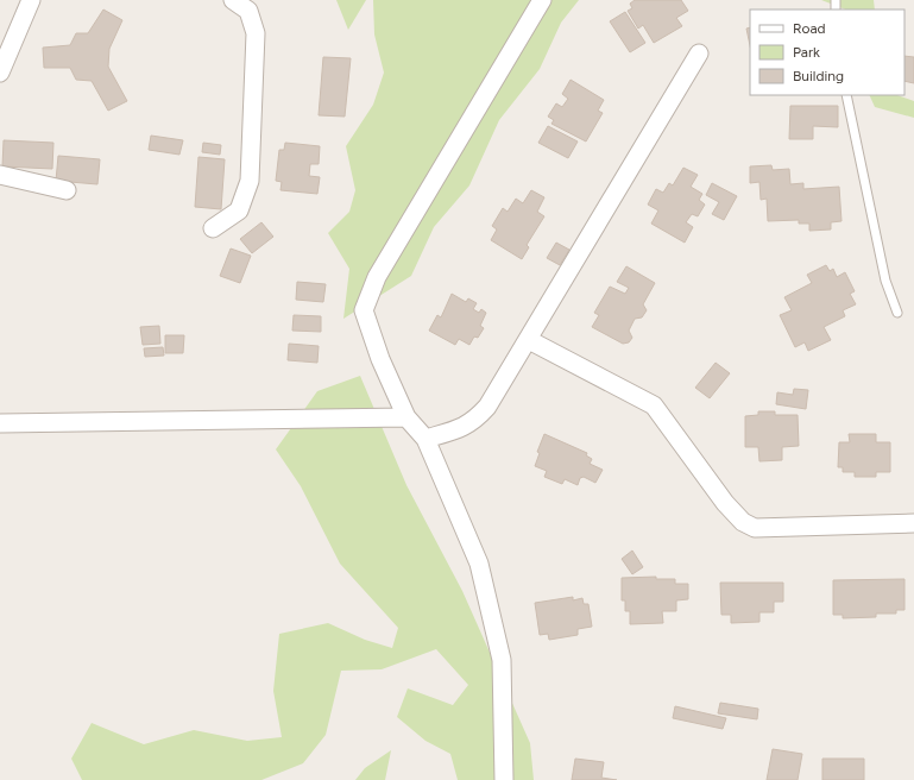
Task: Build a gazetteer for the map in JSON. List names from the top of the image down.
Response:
{
  "legend": ["Road", "Park", "Building"]
}
